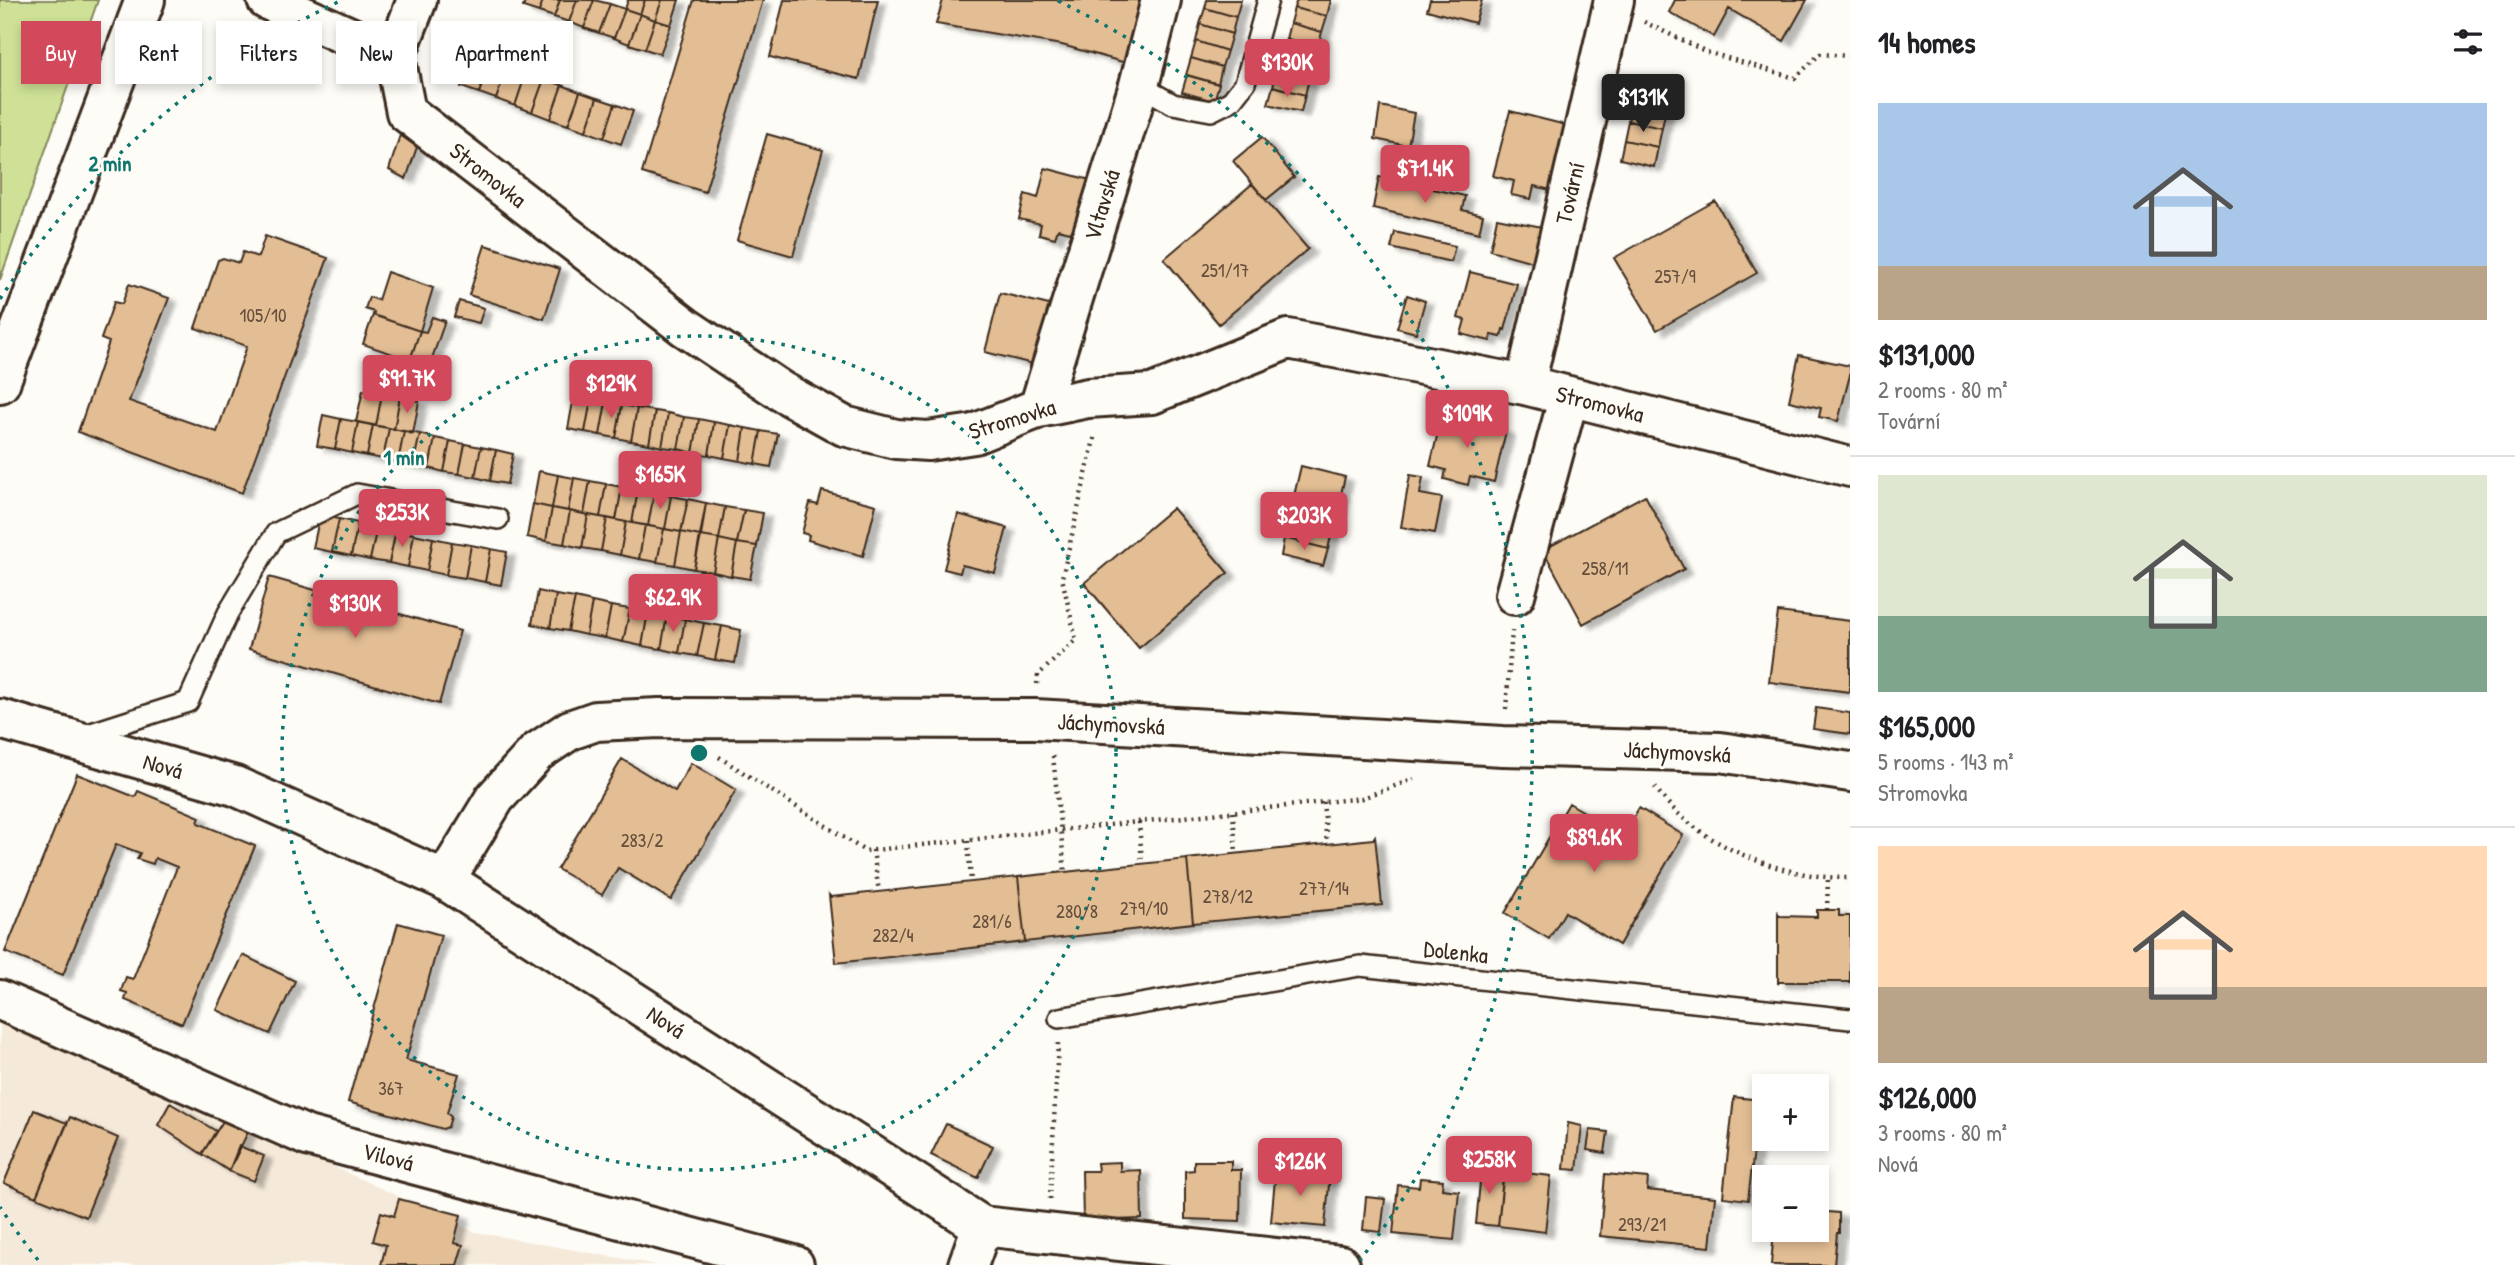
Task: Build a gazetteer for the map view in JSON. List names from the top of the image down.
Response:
{
  "streets": {
    "street": [
      "Stromovka",
      "Tovární",
      "Vltavská",
      "Jáchymovská",
      "Nová",
      "Vilová"
    ],
    "lane": ["Dolenka"]
  },
  "crossings": [
    ["Stromovka", "Tovární"],
    ["Stromovka", "Vltavská"],
    ["Jáchymovská", "Nová"]
  ],
  "house_numbers": [
    "251/17",
    "257/9",
    "105/10",
    "258/11",
    "283/2",
    "277/14",
    "278/12",
    "279/10",
    "280/8",
    "281/6",
    "282/4",
    "367",
    "293/21"
  ],
  "page": {
    "heading": "14 homes",
    "chip": [
      "Buy",
      "Rent",
      "Filters",
      "New",
      "Apartment"
    ],
    "price": [
      "$130K",
      "$131K",
      "$71.4K",
      "$91.7K",
      "$129K",
      "$109K",
      "$165K",
      "$253K",
      "$203K",
      "$62.9K",
      "$130K",
      "$89.6K",
      "$258K",
      "$126K"
    ],
    "list": [
      {
        "name": "$131,000",
        "note": "2 rooms · 80 m² · Tovární"
      },
      {
        "name": "$165,000",
        "note": "5 rooms · 143 m² · Stromovka"
      },
      {
        "name": "$126,000",
        "note": "3 rooms · 80 m² · Nová"
      }
    ],
    "map_buttons": ["+", "−"]
  },
  "rings": ["2 min", "1 min"]
}
